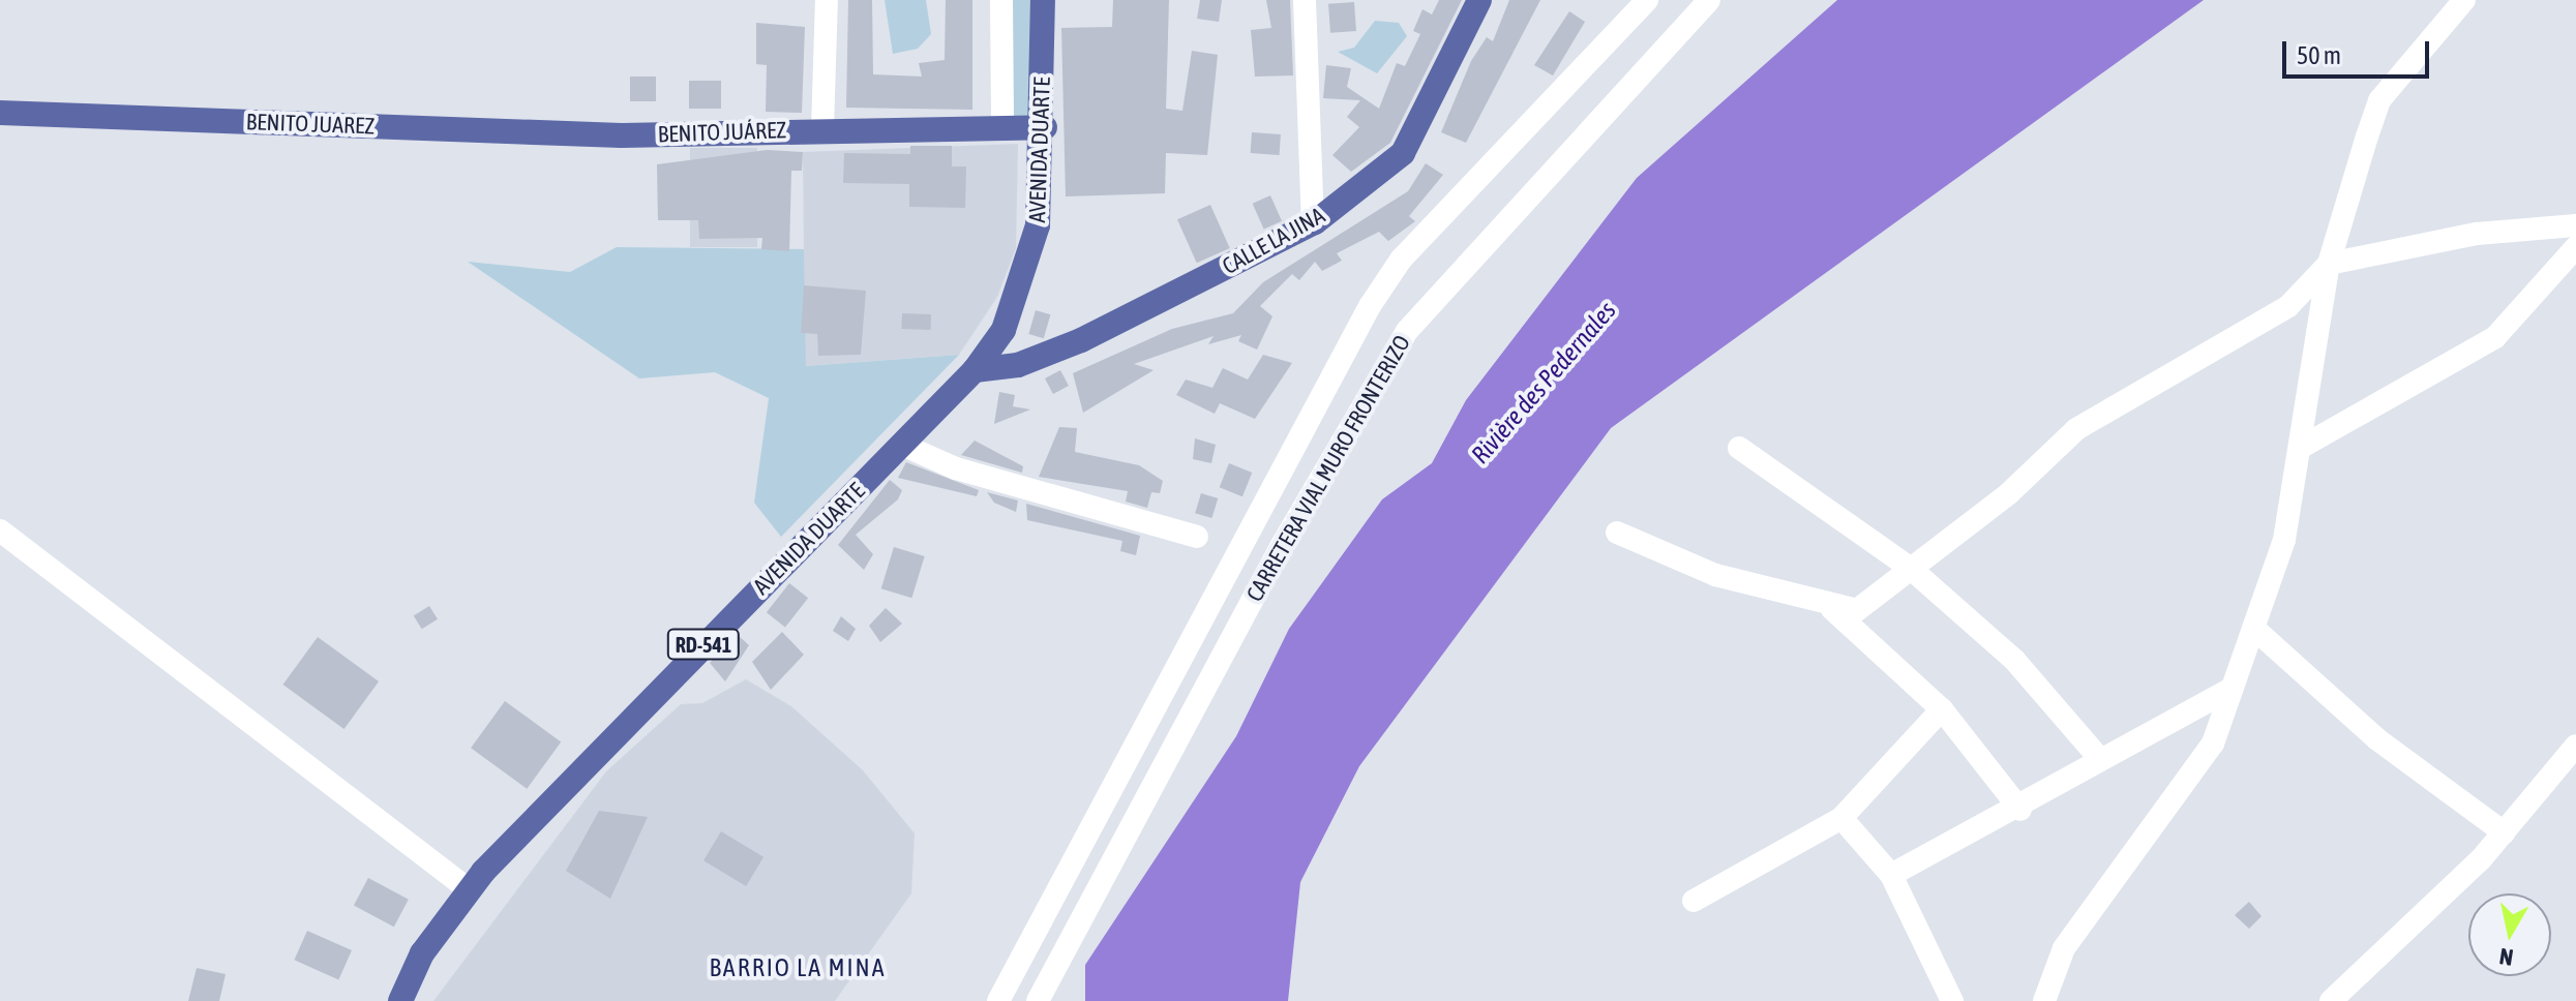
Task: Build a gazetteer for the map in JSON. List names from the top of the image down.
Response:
{
  "streets": {
    "main road": [
      "BENITO JUAREZ",
      "BENITO JUÁREZ",
      "AVENIDA DUARTE",
      "CALLE LA JINA",
      "RD-541"
    ],
    "street": ["CARRETERA VIAL MURO FRONTERIZO"]
  },
  "crossings": [
    ["BENITO JUAREZ", "BENITO JUÁREZ"],
    ["BENITO JUÁREZ", "AVENIDA DUARTE"],
    ["AVENIDA DUARTE", "CALLE LA JINA"]
  ],
  "districts": ["BARRIO LA MINA"],
  "water": ["Rivière des Pedernales"],
  "scale_bar": "50 m",
  "north": "bottom"
}
